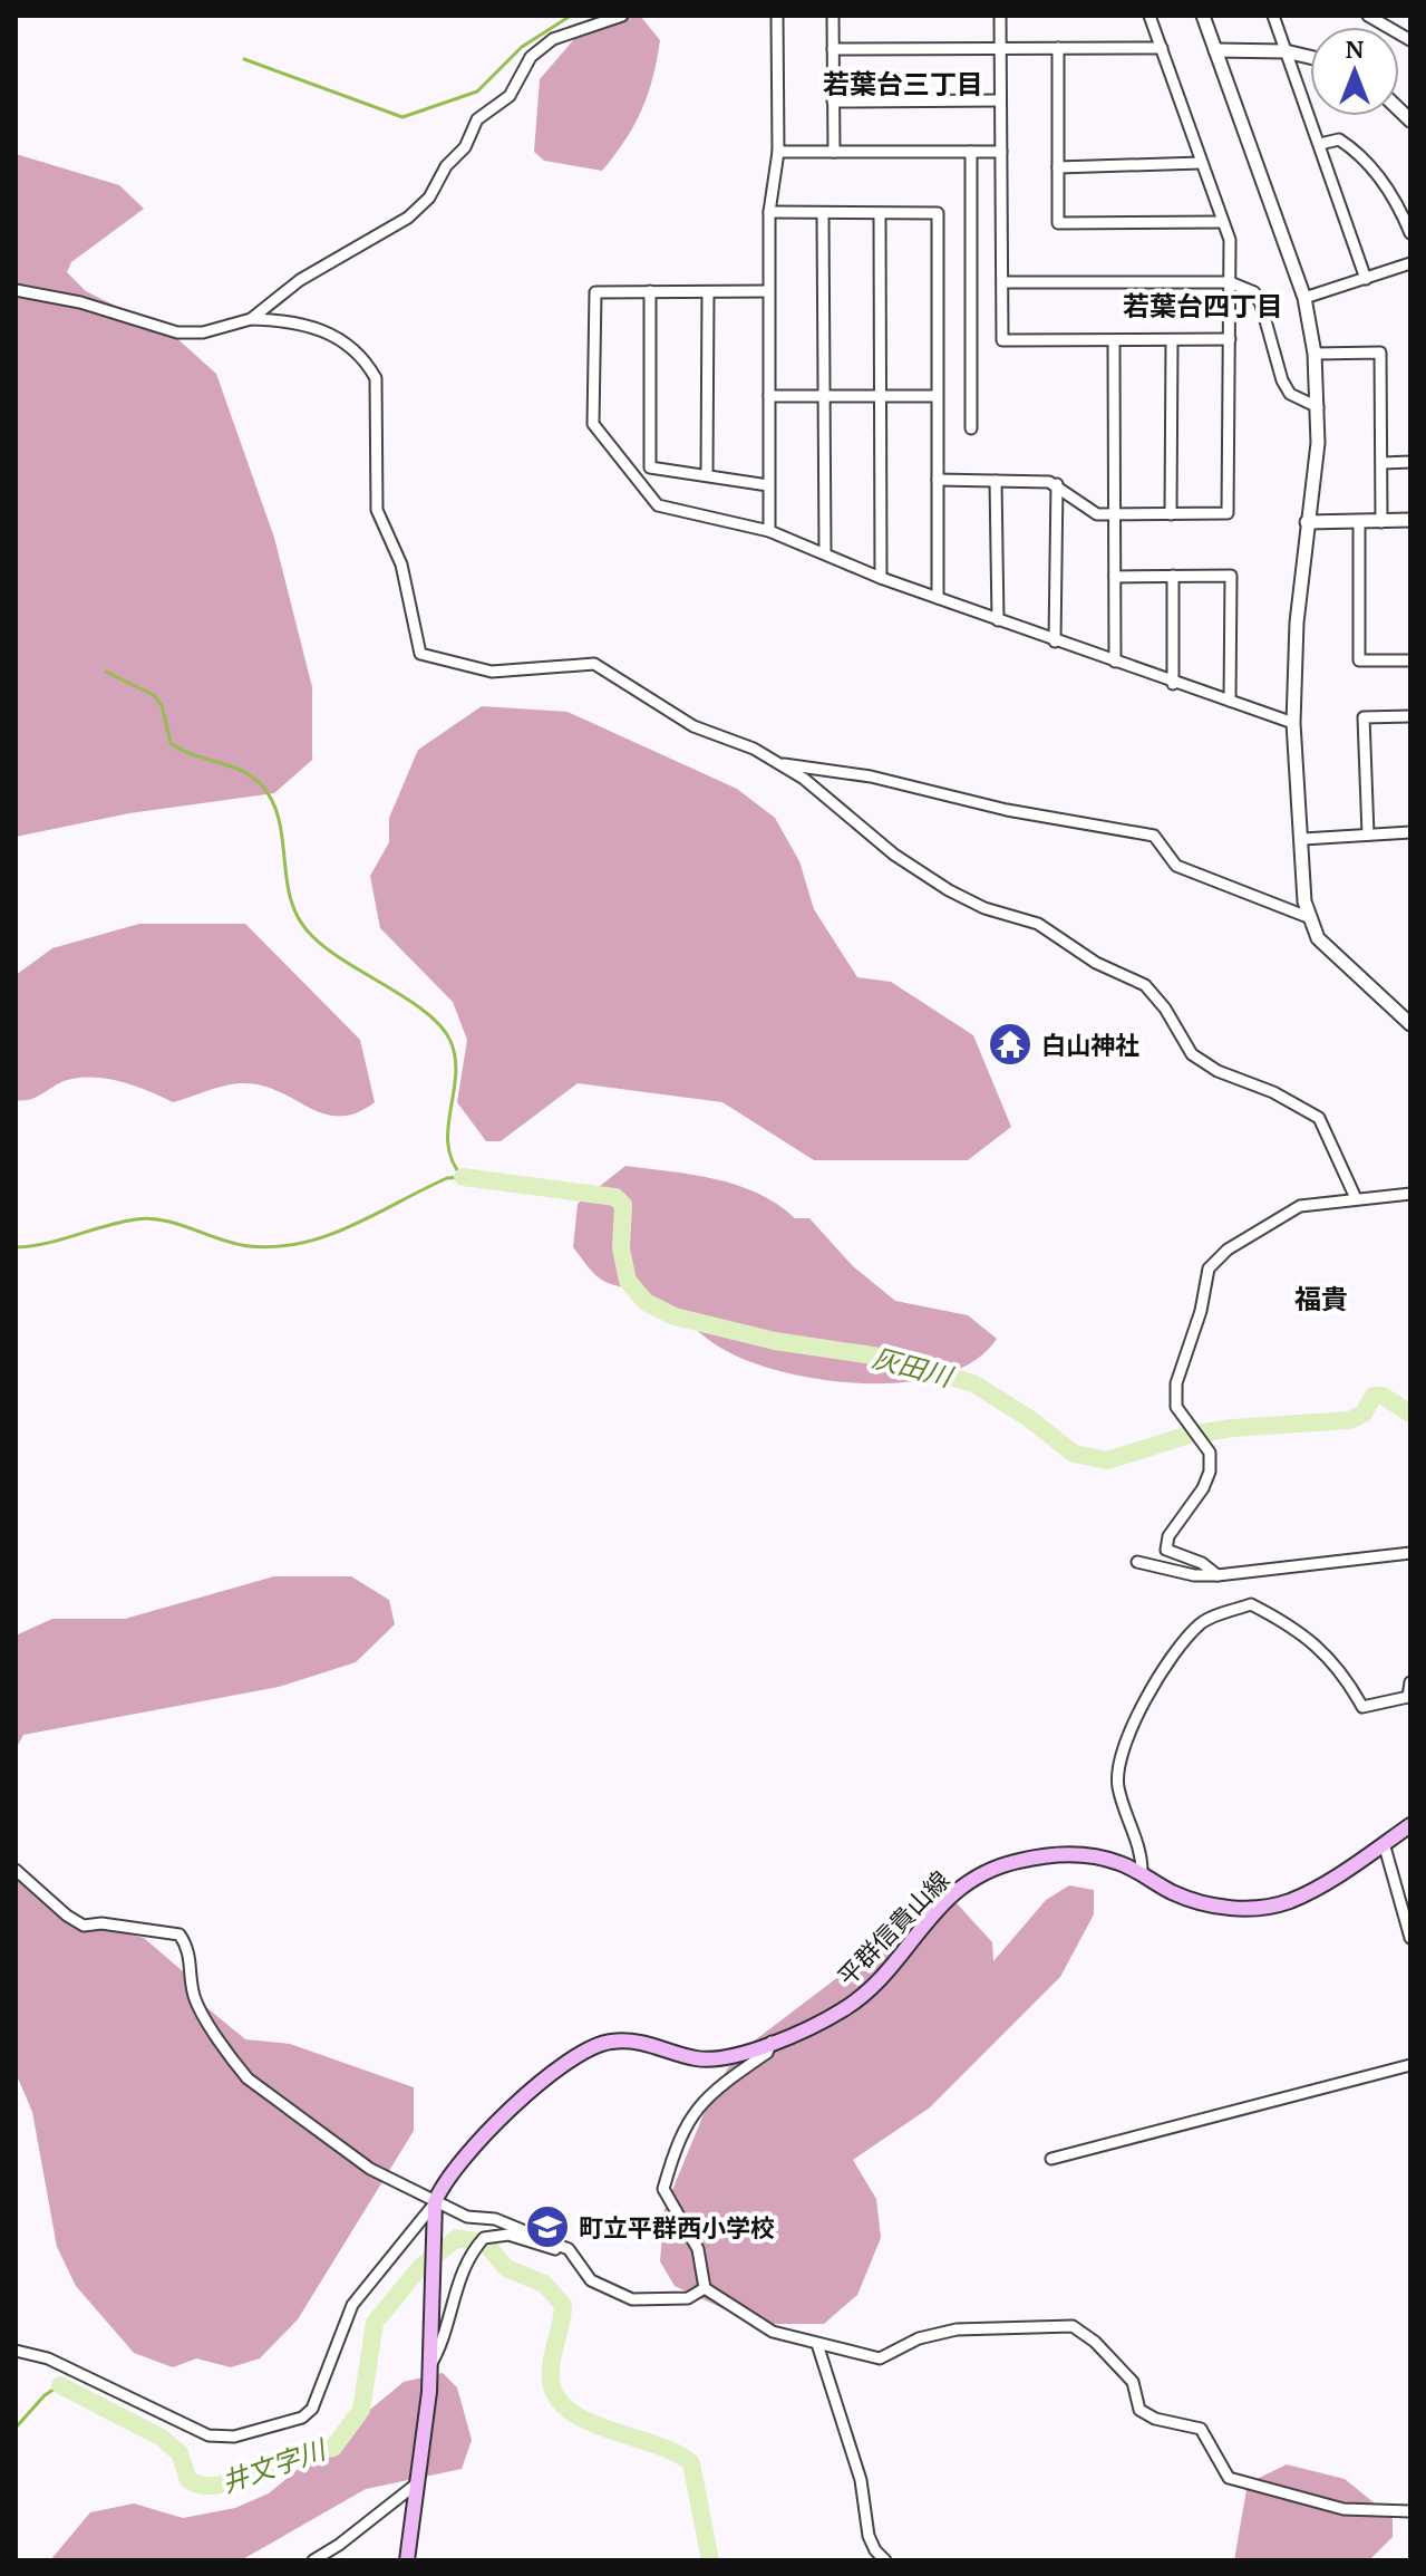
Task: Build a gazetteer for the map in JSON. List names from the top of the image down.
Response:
{
  "streets": {
    "main road": ["平群信貴山線"]
  },
  "districts": ["若葉台三丁目", "若葉台四丁目", "福貴"],
  "water": ["灰田川", "井文字川"],
  "places": {
    "temple": ["白山神社"],
    "school or university": ["町立平群西小学校"]
  },
  "north": "top"
}
